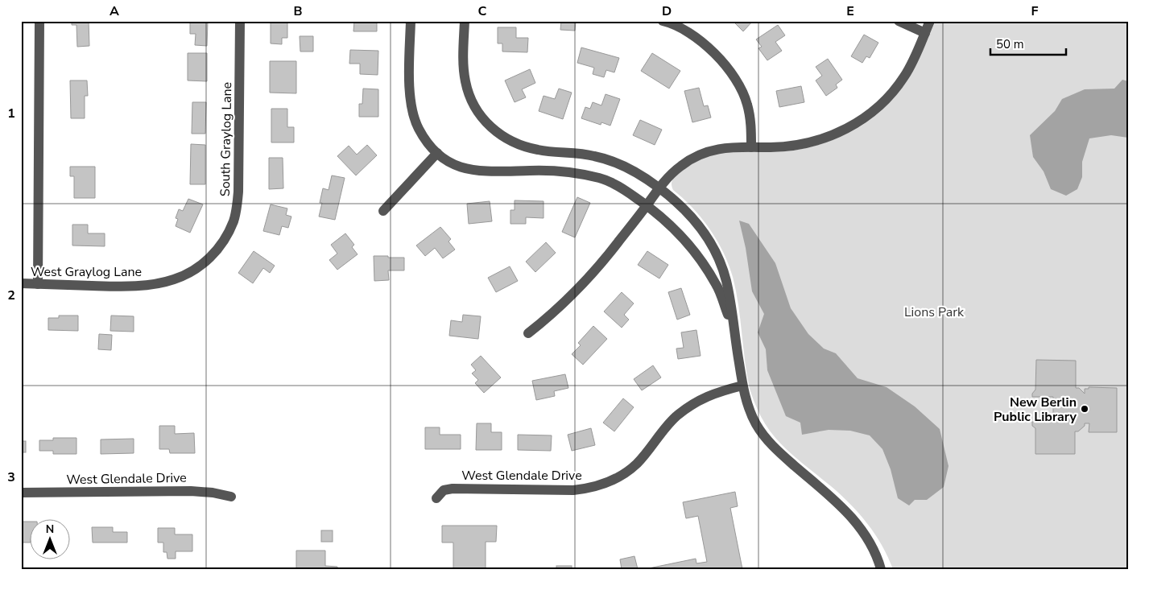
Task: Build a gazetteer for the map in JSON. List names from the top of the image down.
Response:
{
  "streets": {
    "street": ["South Graylog Lane", "West Graylog Lane", "West Glendale Drive"]
  },
  "crossings": [
    ["South Graylog Lane", "West Graylog Lane"]
  ],
  "parks": ["Lions Park"],
  "places": ["New Berlin Public Library"],
  "scale_bar": "50 m",
  "north": "top",
  "grid": {
    "columns": [
      "A",
      "B",
      "C",
      "D",
      "E",
      "F"
    ],
    "rows": ["1", "2", "3"]
  }
}
